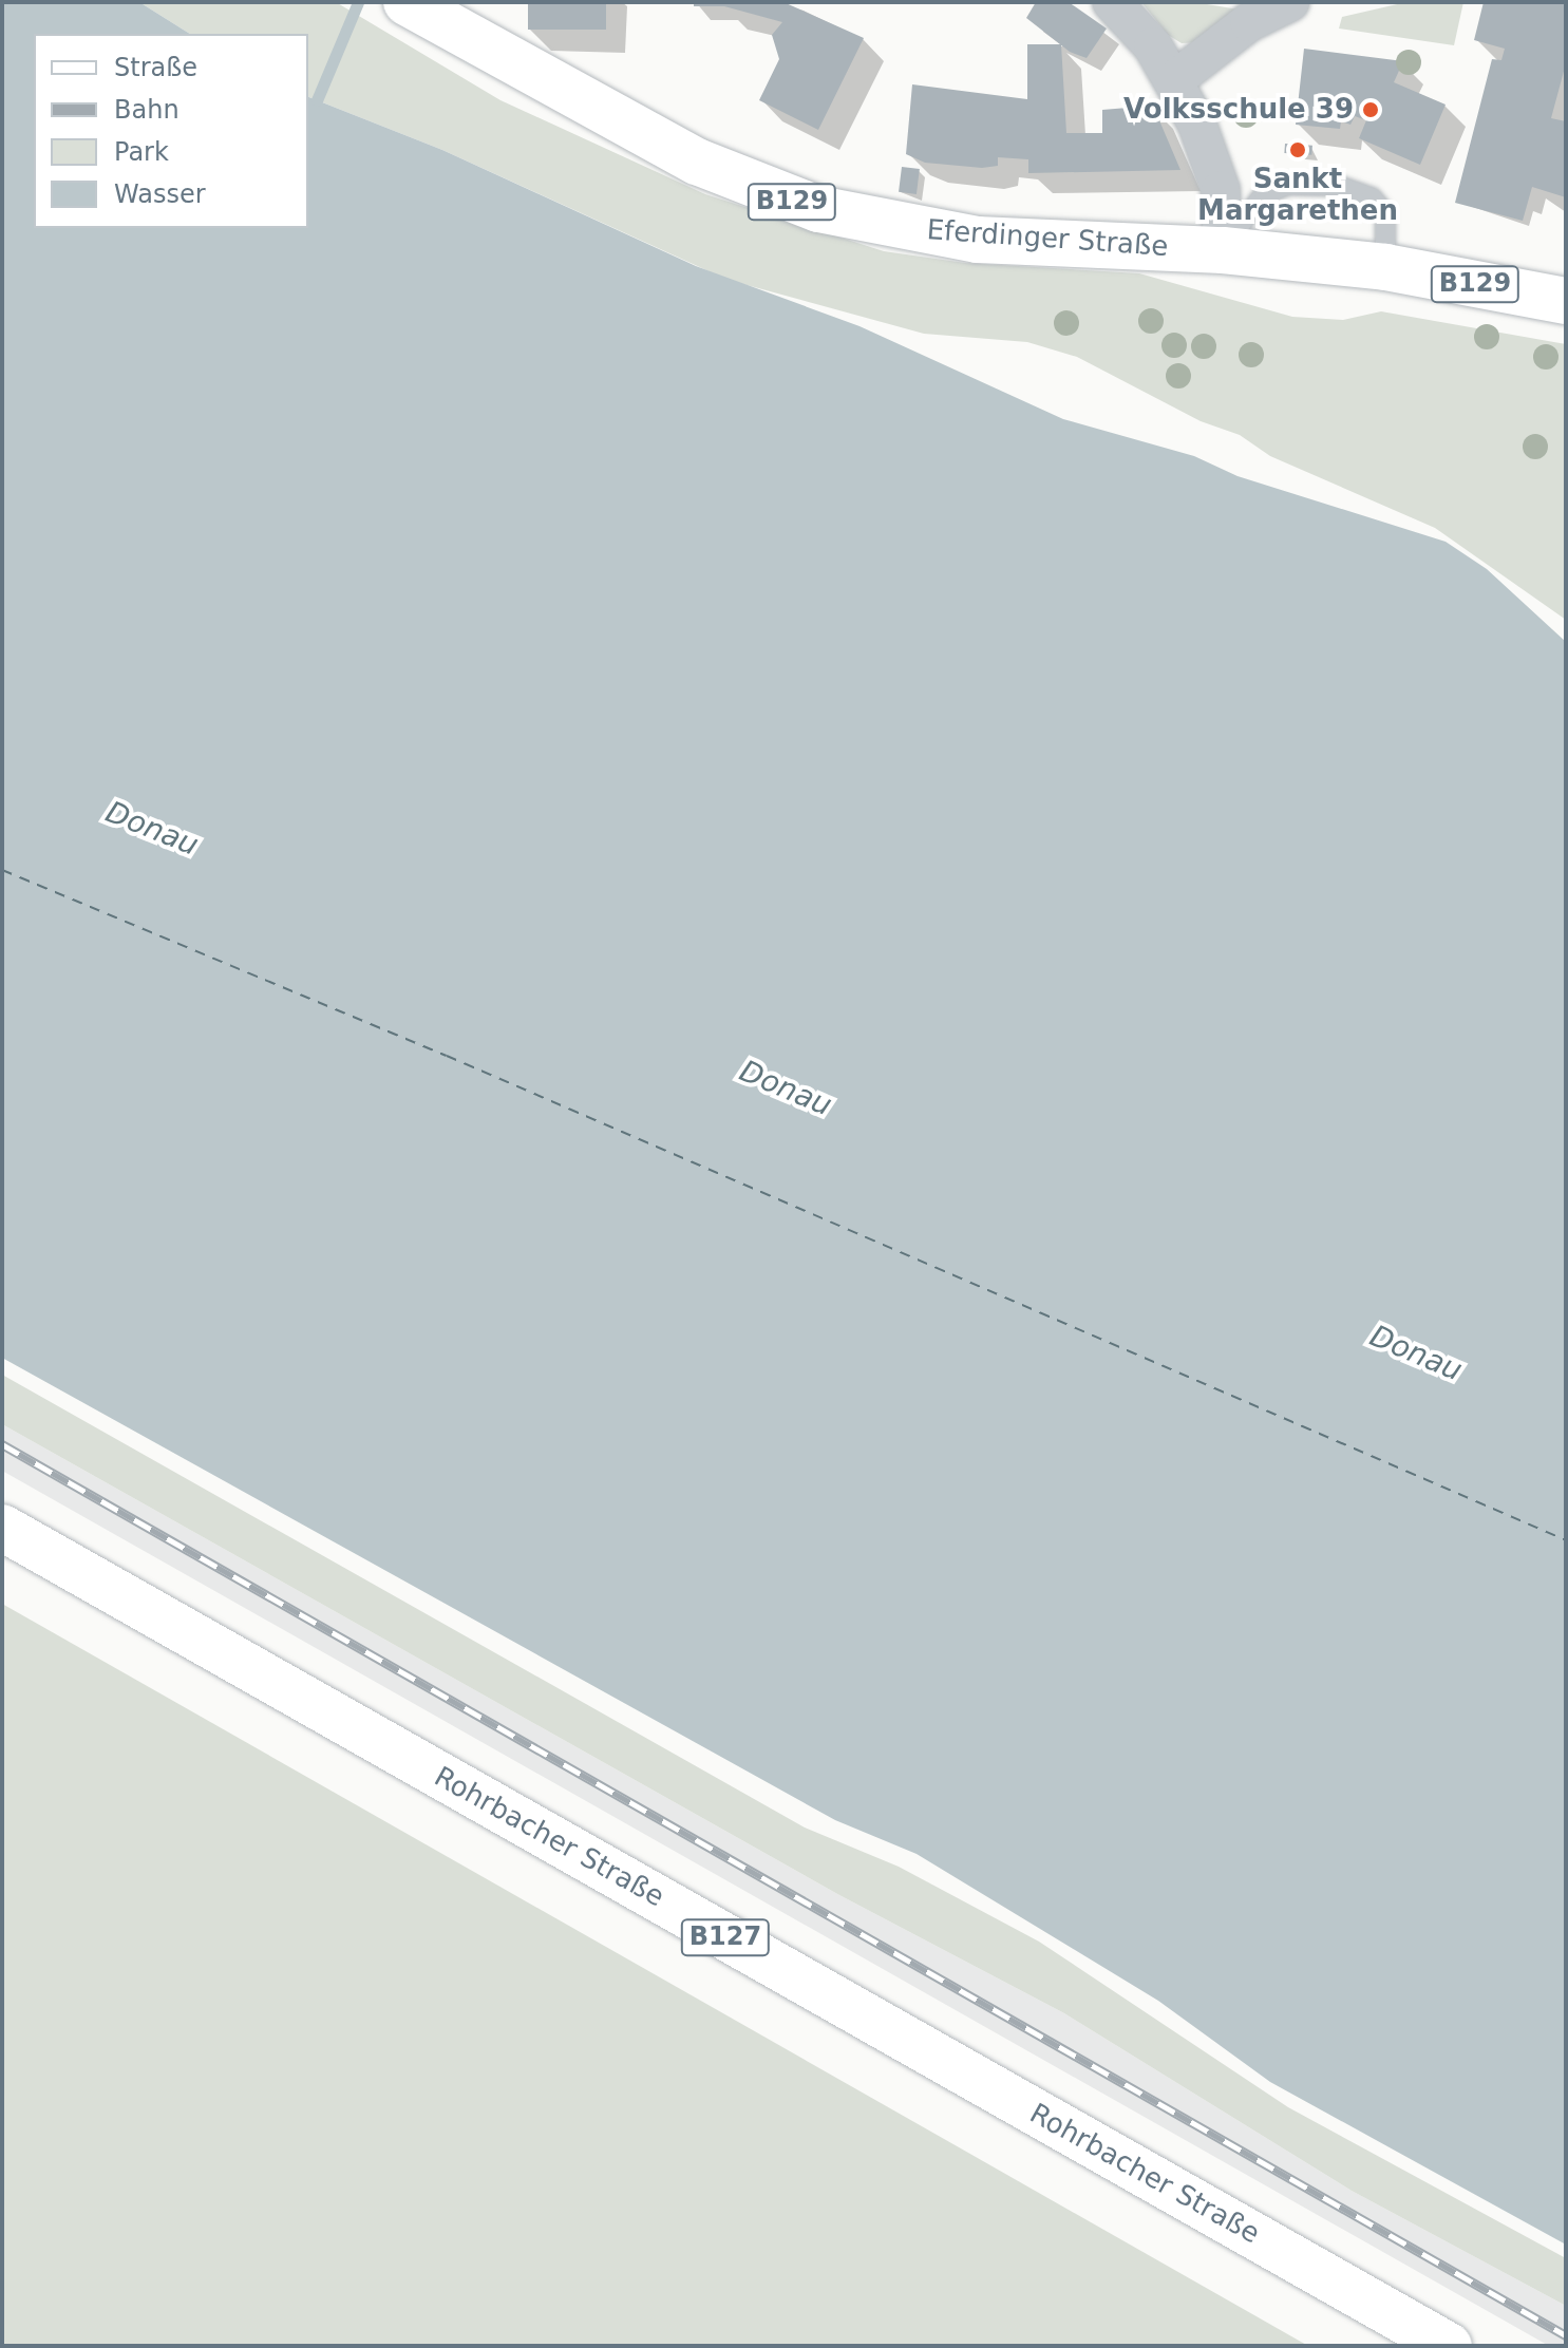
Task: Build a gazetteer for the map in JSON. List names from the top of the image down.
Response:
{
  "streets": {
    "main road": [
      "B129",
      "Eferdinger Straße",
      "Rohrbacher Straße",
      "B127"
    ]
  },
  "crossings": [
    ["B129", "Eferdinger Straße"]
  ],
  "water": ["Donau"],
  "places": ["Volksschule 39", "Sankt Margarethen"],
  "legend": [
    "Straße",
    "Bahn",
    "Park",
    "Wasser"
  ]
}
